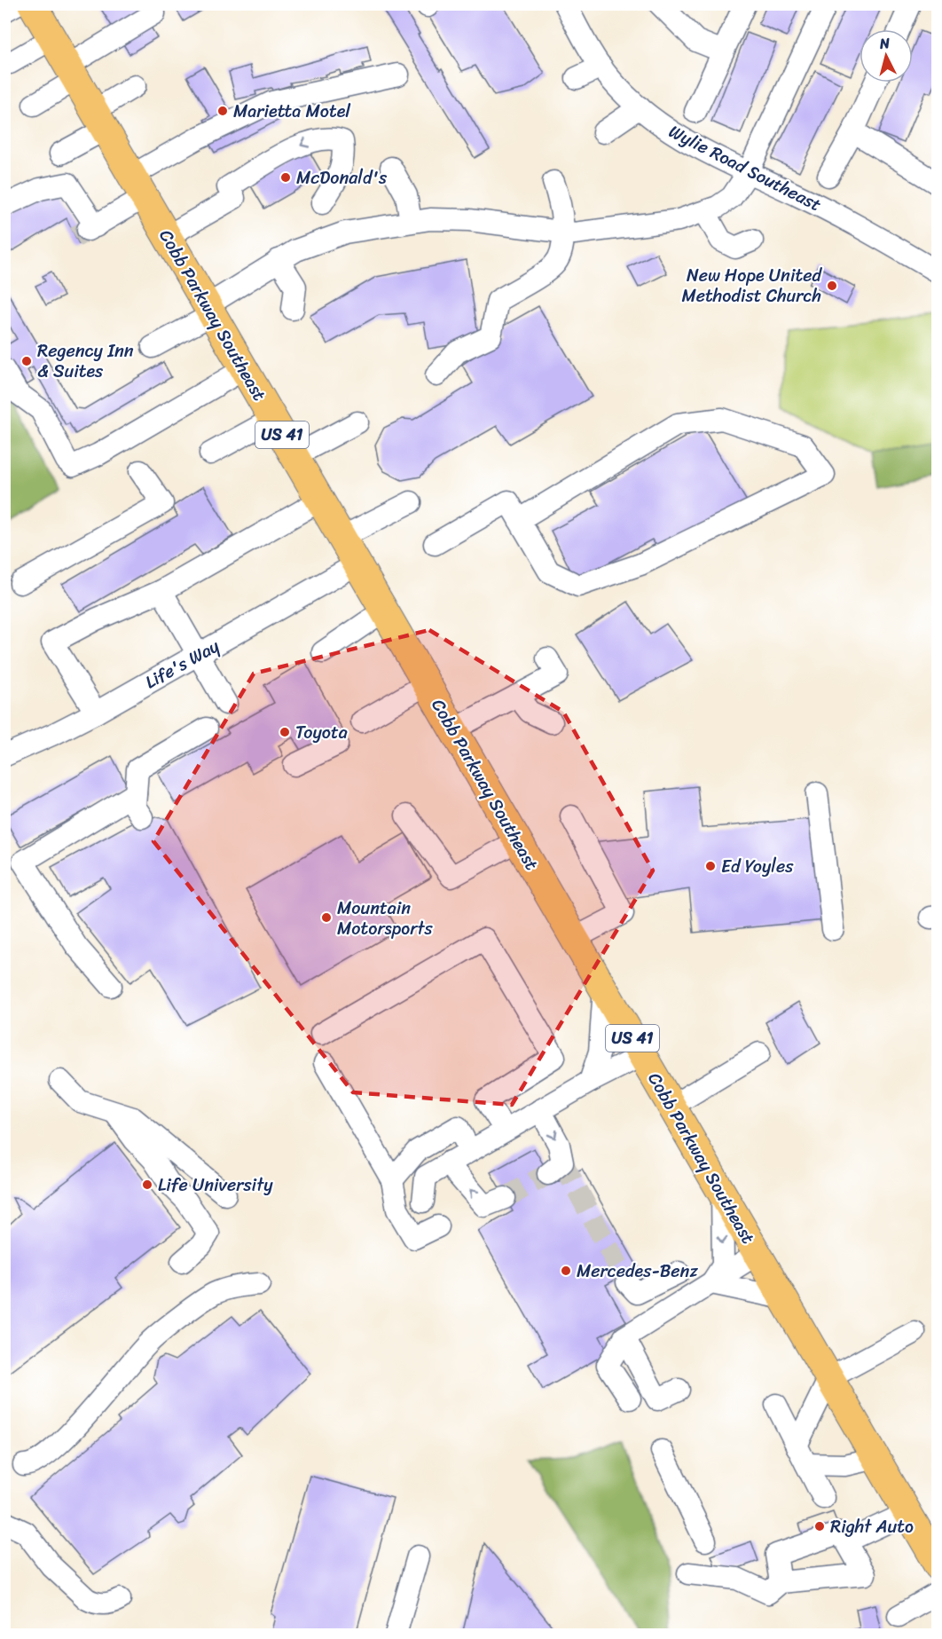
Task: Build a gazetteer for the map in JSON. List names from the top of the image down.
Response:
{
  "streets": {
    "main road": ["Cobb Parkway Southeast", "US 41"],
    "street": ["Wylie Road Southeast", "Life's Way"]
  },
  "crossings": [
    ["Cobb Parkway Southeast", "Life's Way"]
  ],
  "places": [
    "Marietta Motel",
    "McDonald's",
    "New Hope United Methodist Church",
    "Regency Inn & Suites",
    "Toyota",
    "Ed Yoyles",
    "Mountain Motorsports",
    "Life University",
    "Mercedes-Benz",
    "Right Auto"
  ],
  "north": "top"
}
